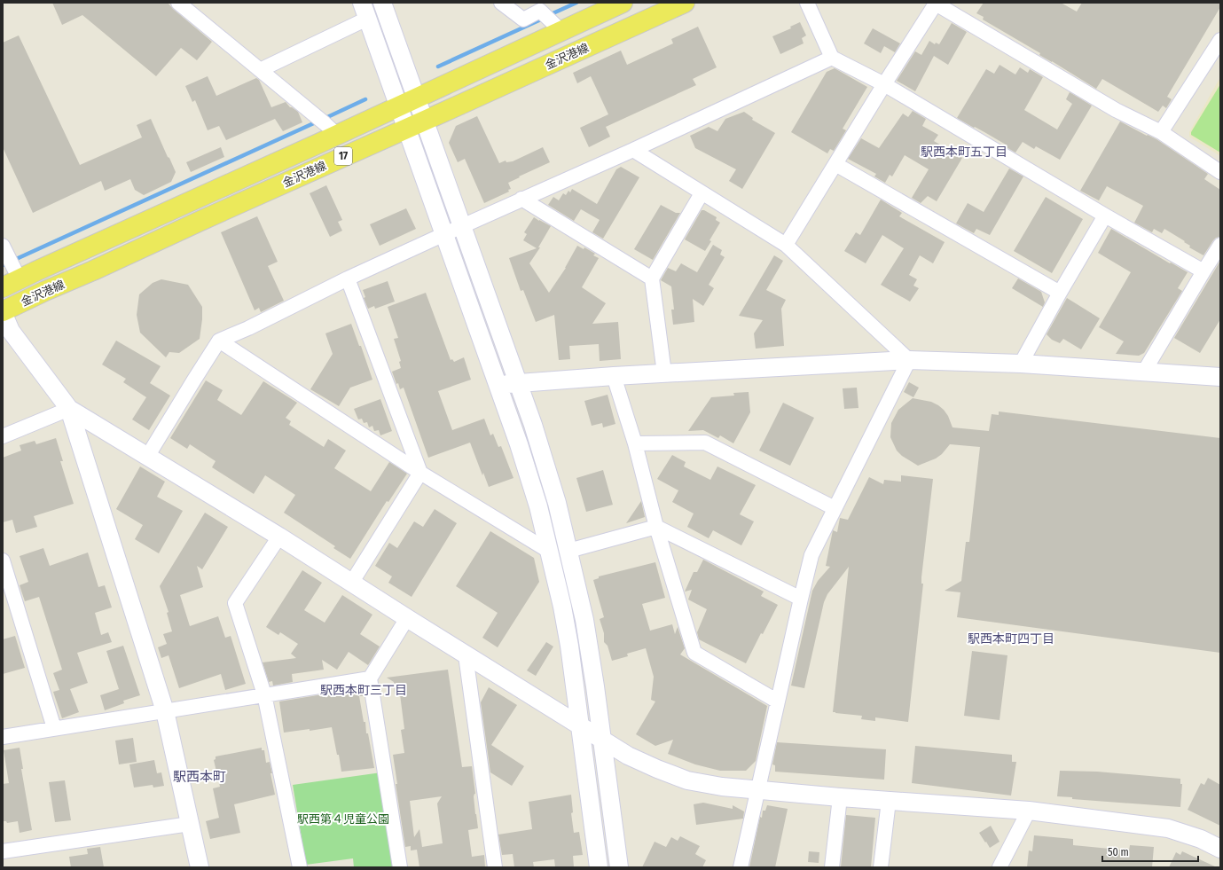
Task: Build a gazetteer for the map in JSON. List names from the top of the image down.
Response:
{
  "streets": {
    "main road": ["金沢港線", "17"]
  },
  "districts": [
    "駅西本町五丁目",
    "駅西本町四丁目",
    "駅西本町三丁目",
    "駅西本町"
  ],
  "parks": ["駅西第４児童公園"],
  "scale_bar": "50 m"
}
